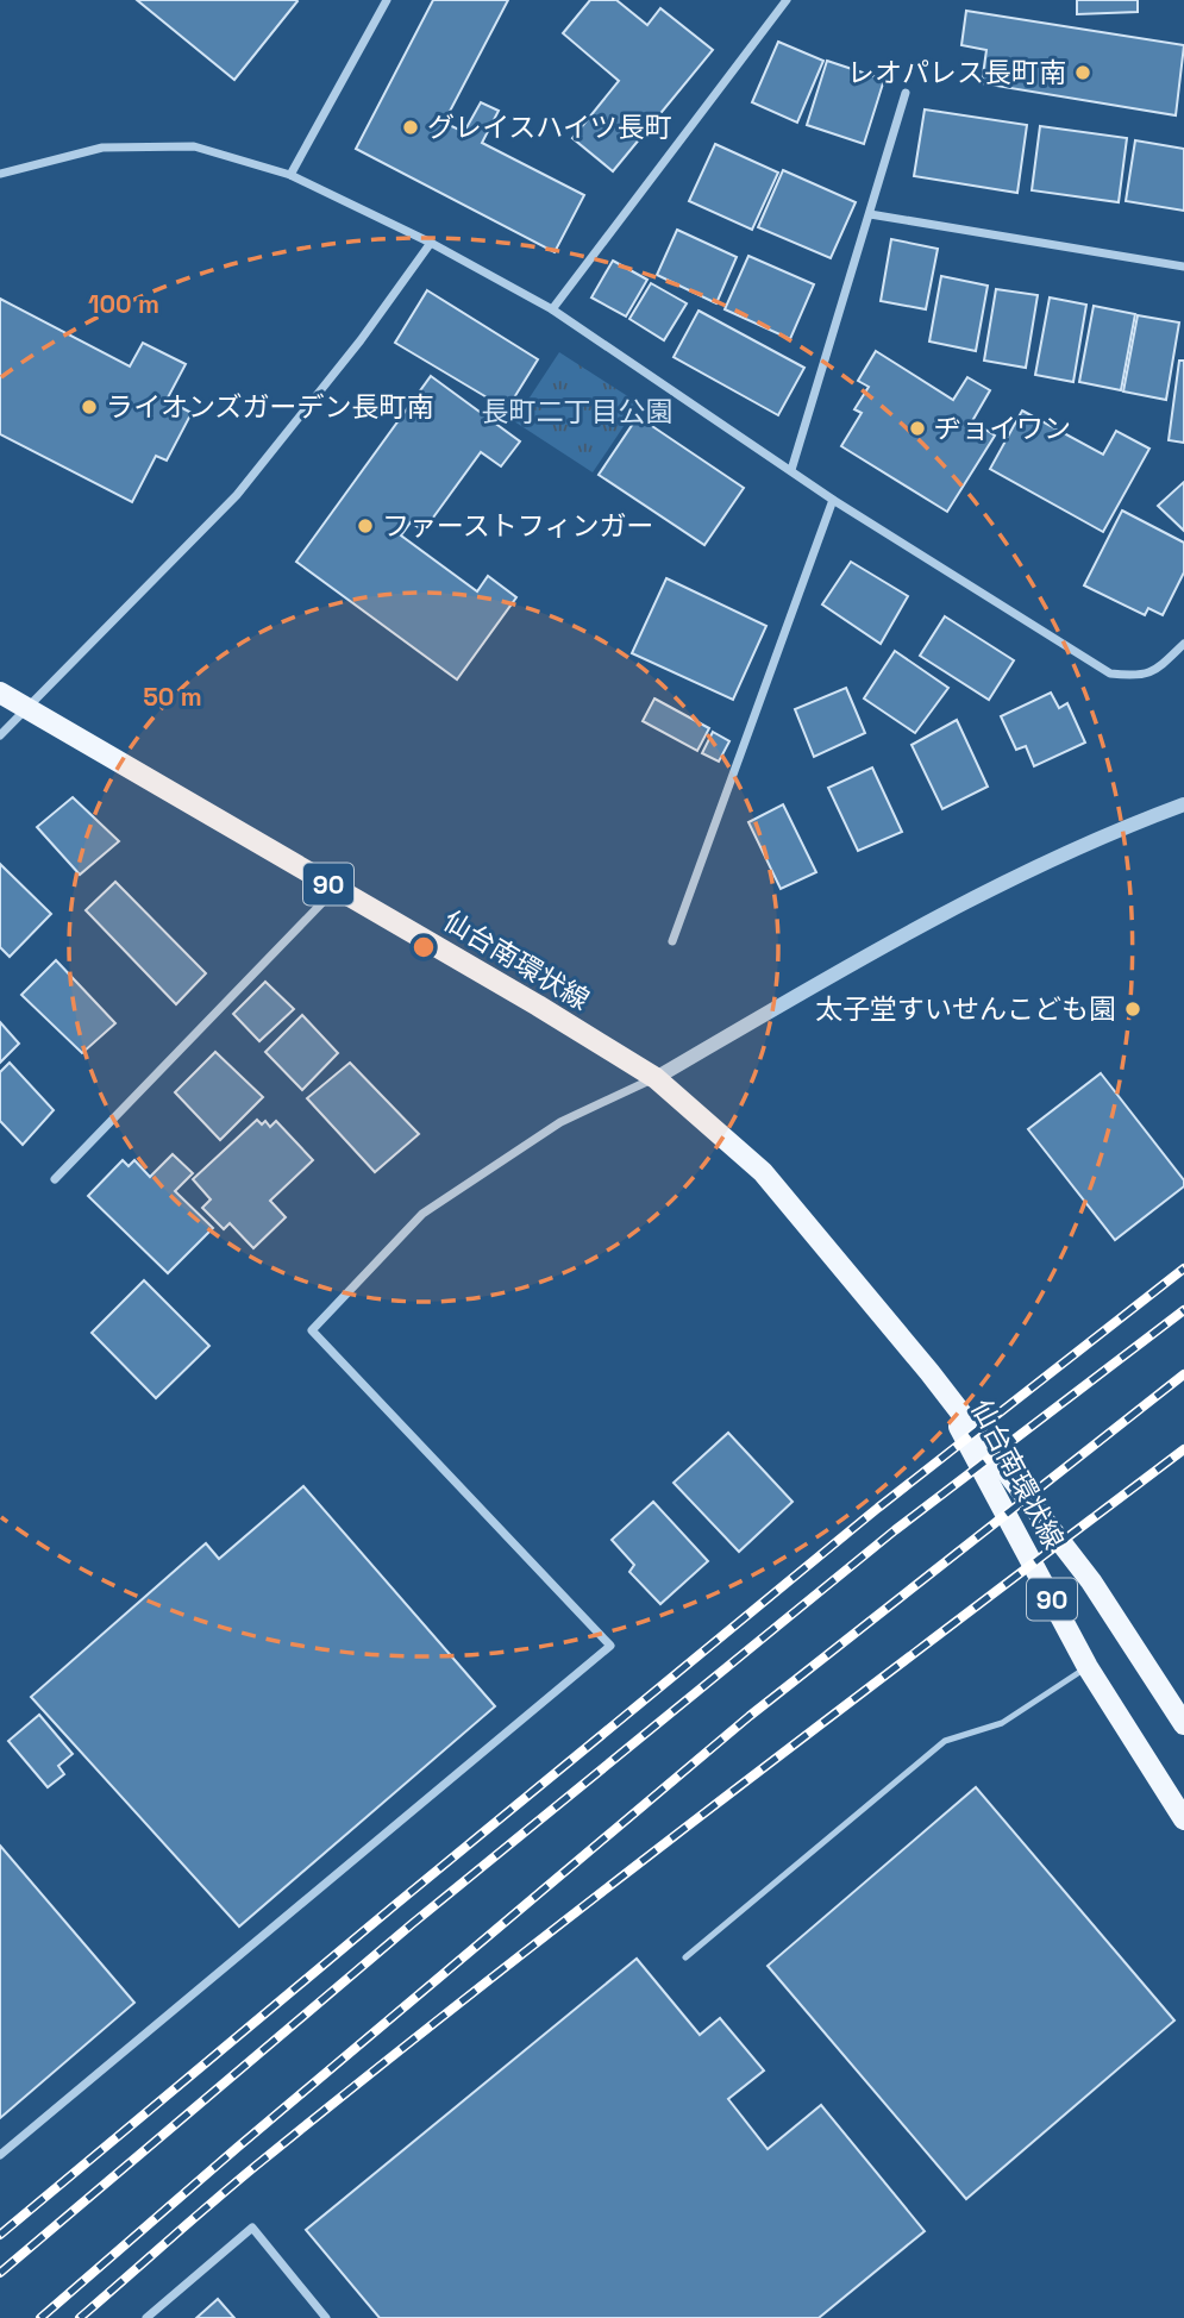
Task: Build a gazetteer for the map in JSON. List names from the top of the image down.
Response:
{
  "streets": {
    "main road": ["90", "仙台南環状線"]
  },
  "parks": ["長町二丁目公園"],
  "places": [
    "レオパレス長町南",
    "グレイスハイツ長町",
    "ライオンズガーデン長町南",
    "ヂョイワン",
    "ファーストフィンガー",
    "太子堂すいせんこども園"
  ],
  "rings": ["100 m", "50 m"]
}
